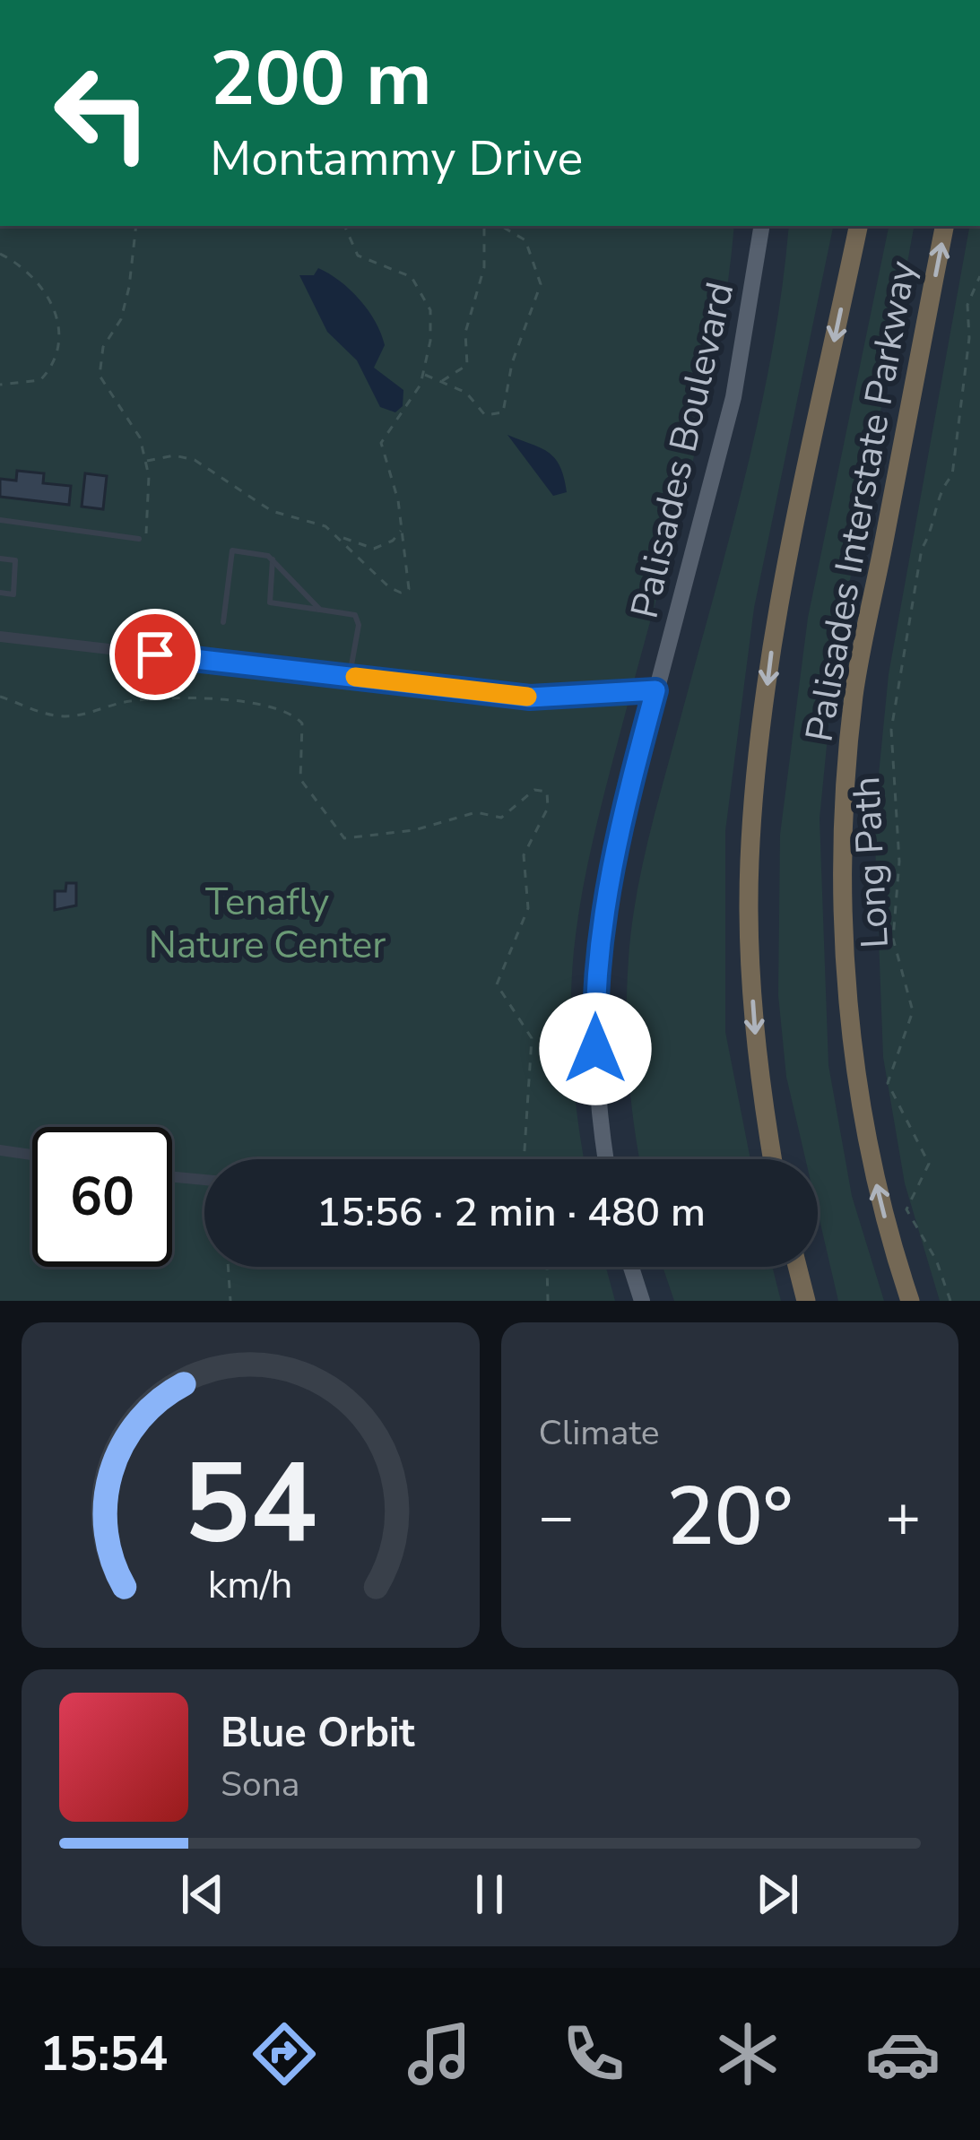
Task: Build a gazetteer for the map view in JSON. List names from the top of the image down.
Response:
{
  "streets": {
    "highway": ["Palisades Interstate Parkway"],
    "main road": ["Palisades Boulevard"],
    "path": ["Long Path"]
  },
  "parks": ["Tenafly Nature Center"],
  "page": {
    "turn": ["200 m", "Montammy Drive"],
    "limit": "60",
    "trip": "15:56 · 2 min · 480 m",
    "tile": "Climate",
    "heat": ["−", "20°", "+"],
    "song": ["Blue Orbit", "Sona"],
    "tabs": "15:54",
    "gauge": ["54", "km/h"]
  }
}
